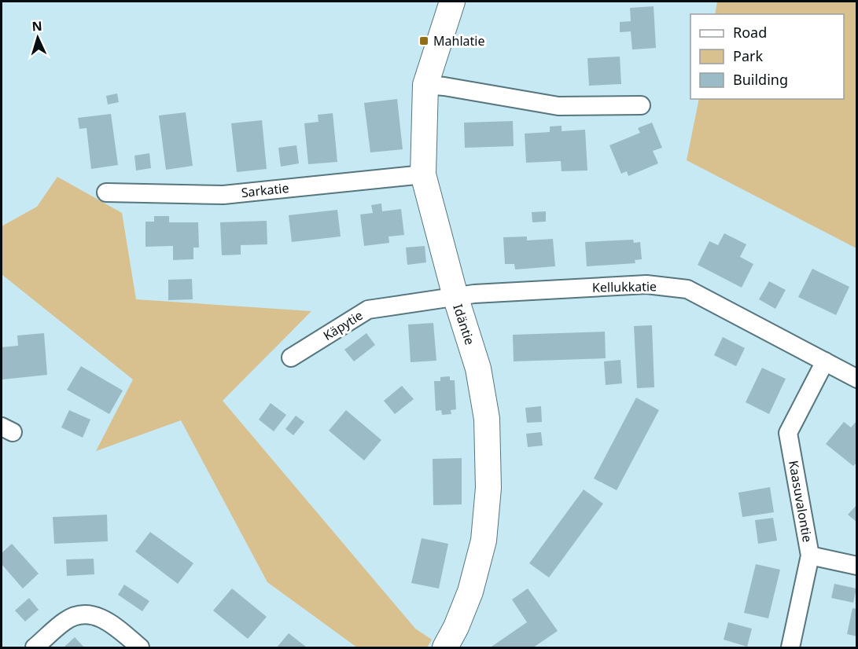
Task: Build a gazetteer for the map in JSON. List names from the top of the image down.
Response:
{
  "streets": {
    "street": [
      "Sarkatie",
      "Kellukkatie",
      "Idäntie",
      "Käpytie",
      "Kaasuvalontie"
    ]
  },
  "crossings": [
    ["Sarkatie", "Idäntie"],
    ["Kellukkatie", "Idäntie"],
    ["Kellukkatie", "Käpytie"],
    ["Kellukkatie", "Kaasuvalontie"],
    ["Idäntie", "Käpytie"]
  ],
  "places": {
    "transit": ["Mahlatie"]
  },
  "legend": ["Road", "Park", "Building"],
  "north": "top"
}
